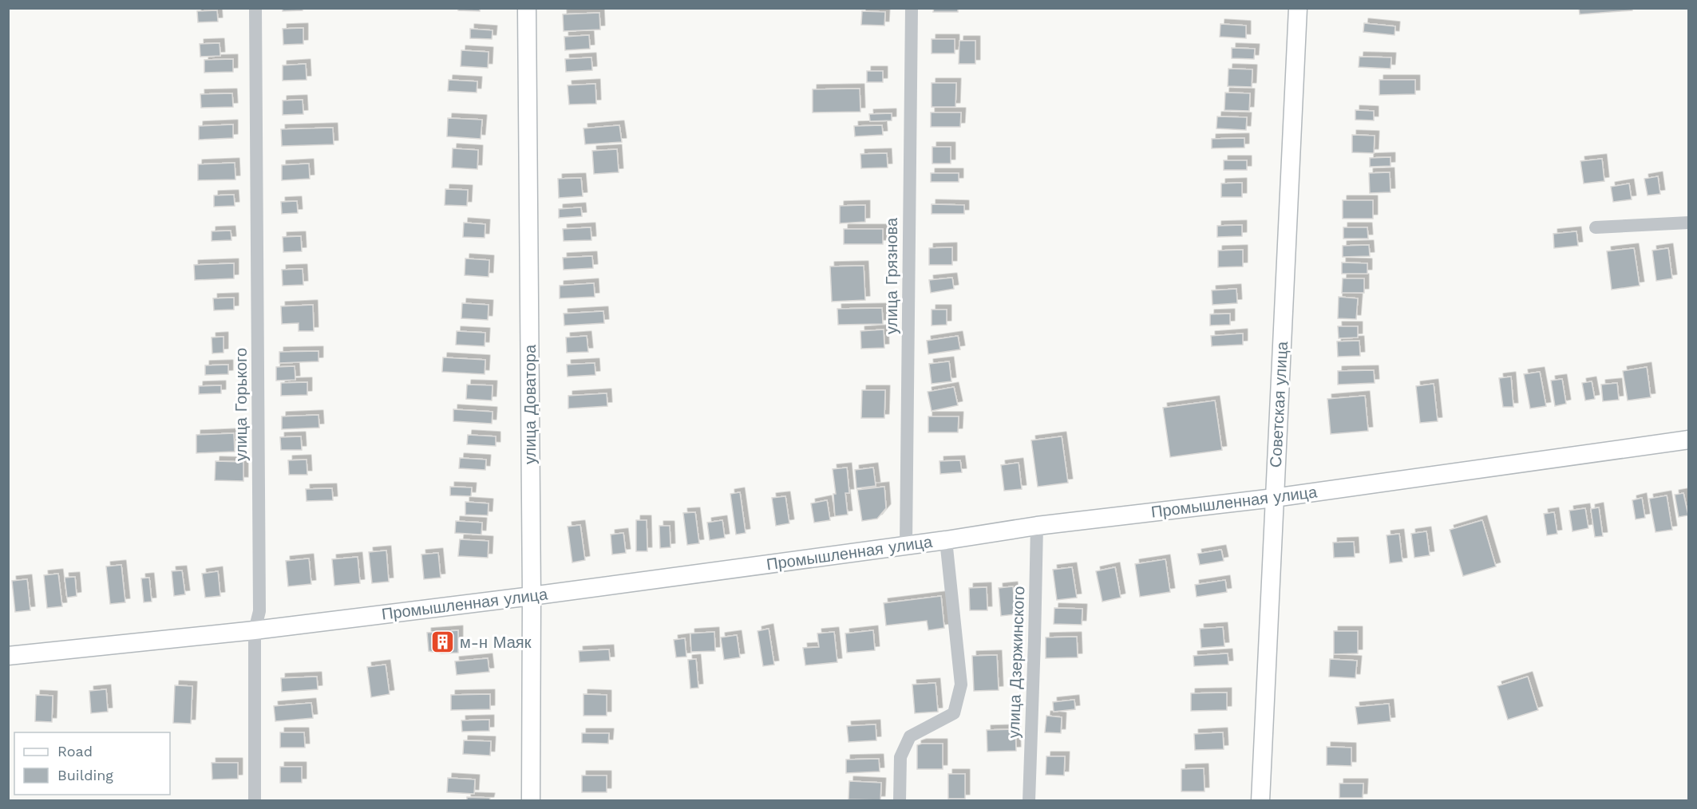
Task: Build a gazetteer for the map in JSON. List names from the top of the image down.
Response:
{
  "streets": {
    "main road": ["улица Доватора", "Советская улица", "Промышленная улица"],
    "street": ["улица Грязнова", "улица Горького", "улица Дзержинского"]
  },
  "crossings": [
    ["улица Грязнова", "Промышленная улица"],
    ["улица Горького", "Промышленная улица"],
    ["улица Доватора", "Промышленная улица"],
    ["Советская улица", "Промышленная улица"],
    ["Промышленная улица", "улица Дзержинского"]
  ],
  "places": {
    "building": ["м-н Маяк"]
  },
  "legend": ["Road", "Building"]
}
